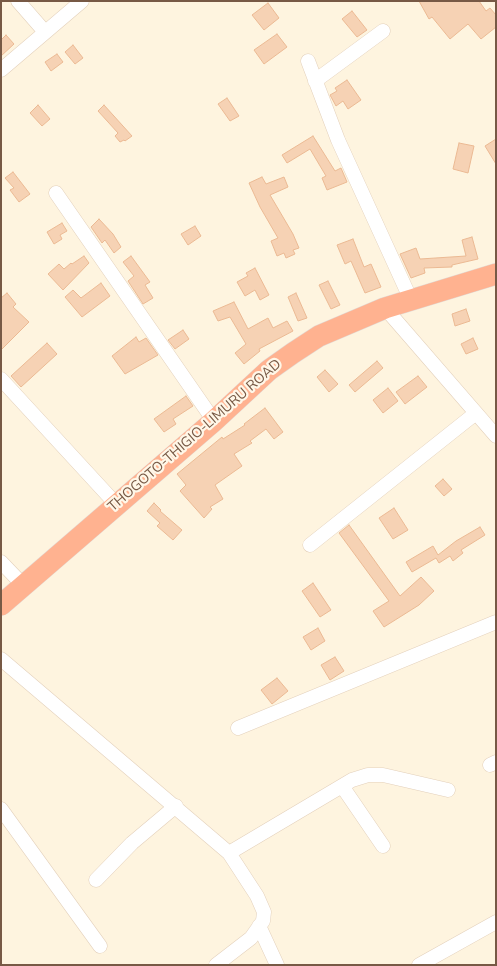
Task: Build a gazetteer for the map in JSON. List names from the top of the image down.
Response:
{
  "streets": {
    "highway": ["THOGOTO-THIGIO-LIMURU ROAD"]
  }
}
